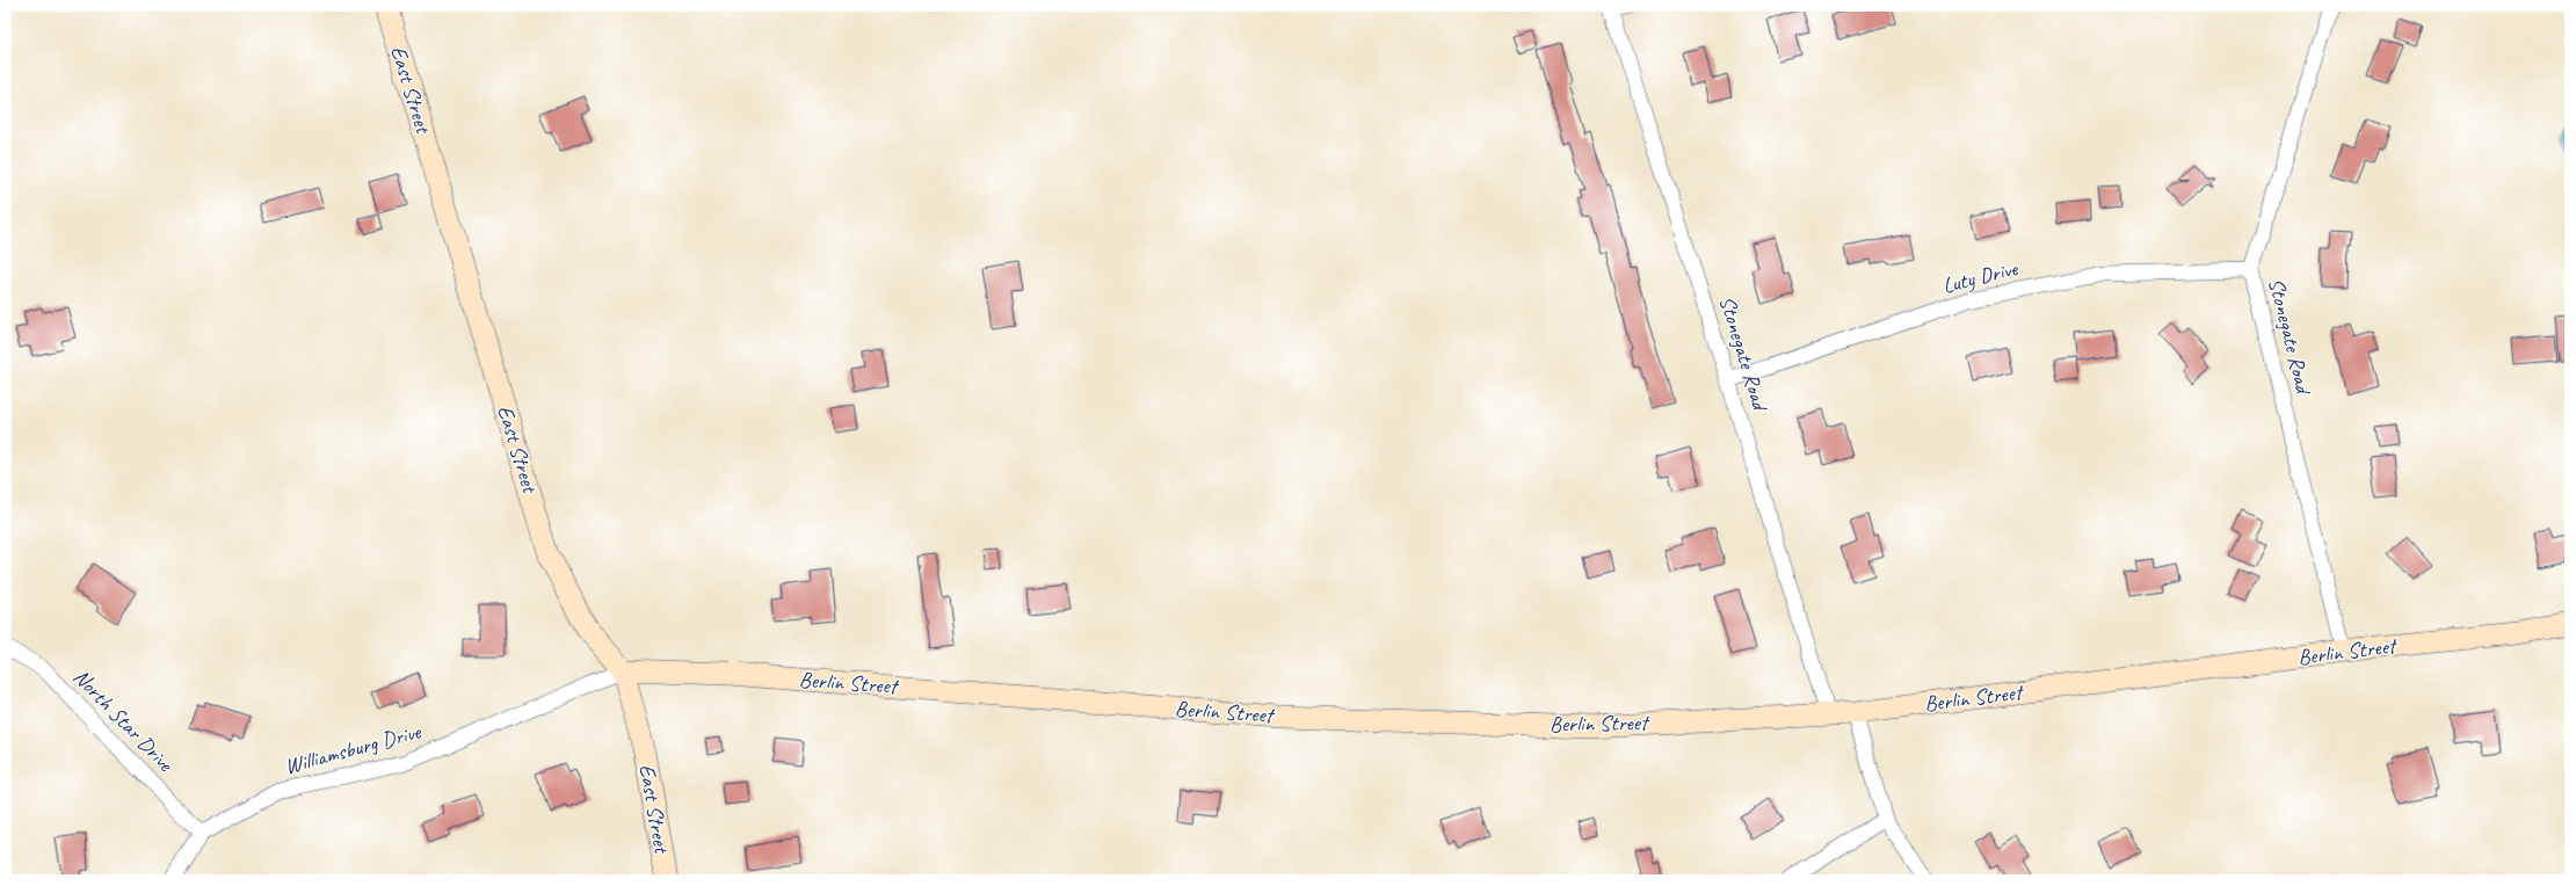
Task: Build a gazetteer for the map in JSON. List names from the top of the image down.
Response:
{
  "streets": {
    "main road": ["East Street", "Berlin Street"],
    "street": [
      "Luty Drive",
      "Stonegate Road",
      "North Star Drive",
      "Williamsburg Drive"
    ]
  },
  "crossings": [
    ["East Street", "Berlin Street"],
    ["East Street", "Williamsburg Drive"],
    ["Luty Drive", "Stonegate Road"],
    ["Stonegate Road", "Berlin Street"],
    ["Berlin Street", "Williamsburg Drive"],
    ["North Star Drive", "Williamsburg Drive"]
  ]
}
